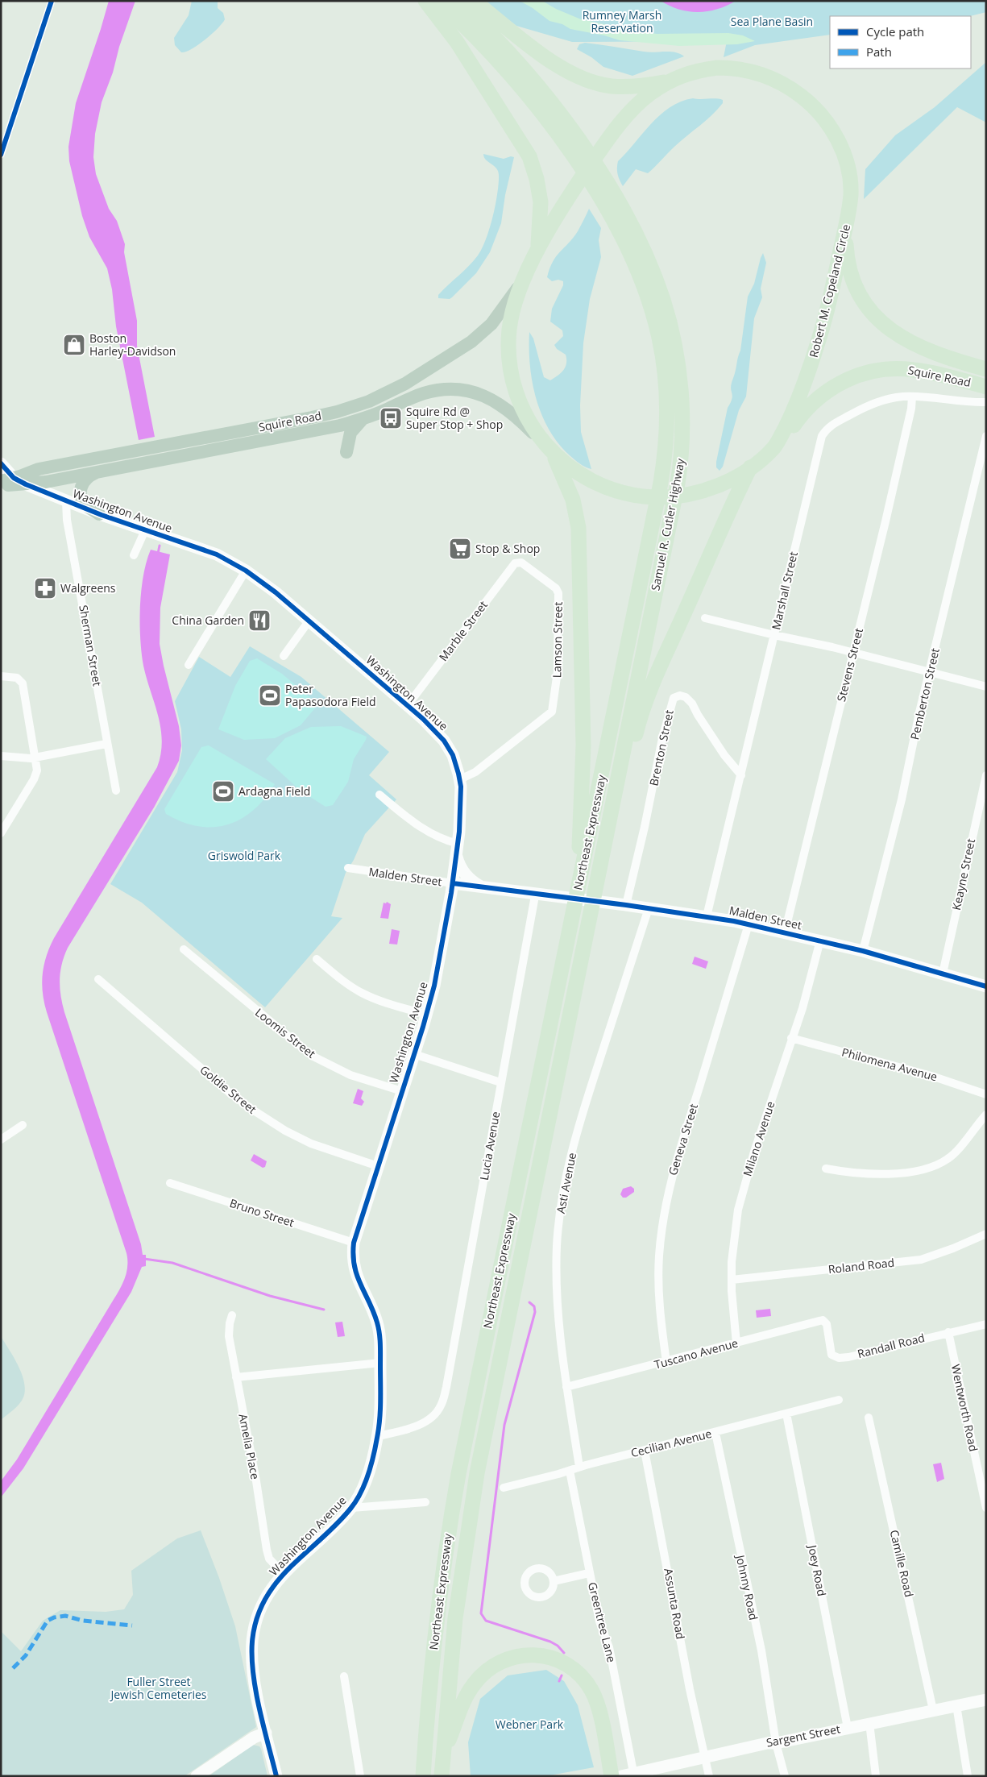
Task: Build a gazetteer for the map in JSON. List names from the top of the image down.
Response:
{
  "streets": {
    "highway": [
      "Robert M. Copeland Circle",
      "Squire Road",
      "Samuel R. Cutler Highway",
      "Northeast Expressway"
    ],
    "street": [
      "Washington Avenue",
      "Marshall Street",
      "Marble Street",
      "Lamson Street",
      "Sherman Street",
      "Stevens Street",
      "Pemberton Street",
      "Brenton Street",
      "Keayne Street",
      "Malden Street",
      "Loomis Street",
      "Philomena Avenue",
      "Goldie Street",
      "Milano Avenue",
      "Geneva Street",
      "Lucia Avenue",
      "Asti Avenue",
      "Bruno Street",
      "Roland Road",
      "Randall Road",
      "Tuscano Avenue",
      "Wentworth Road",
      "Cecilian Avenue",
      "Amelia Place",
      "Camille Road",
      "Joey Road",
      "Johnny Road",
      "Assunta Road",
      "Greentree Lane",
      "Sargent Street"
    ]
  },
  "crossings": [
    ["Robert M. Copeland Circle", "Squire Road"],
    ["Squire Road", "Washington Avenue"],
    ["Washington Avenue", "Marble Street"],
    ["Washington Avenue", "Lamson Street"],
    ["Washington Avenue", "Sherman Street"],
    ["Washington Avenue", "Malden Street"],
    ["Washington Avenue", "Loomis Street"],
    ["Washington Avenue", "Goldie Street"],
    ["Washington Avenue", "Lucia Avenue"],
    ["Washington Avenue", "Bruno Street"],
    ["Washington Avenue", "Amelia Place"],
    ["Samuel R. Cutler Highway", "Northeast Expressway"],
    ["Marshall Street", "Stevens Street"],
    ["Marshall Street", "Brenton Street"],
    ["Marshall Street", "Malden Street"],
    ["Marble Street", "Lamson Street"],
    ["Stevens Street", "Malden Street"],
    ["Pemberton Street", "Malden Street"],
    ["Brenton Street", "Malden Street"],
    ["Keayne Street", "Malden Street"],
    ["Malden Street", "Milano Avenue"],
    ["Malden Street", "Geneva Street"],
    ["Malden Street", "Lucia Avenue"],
    ["Malden Street", "Asti Avenue"],
    ["Philomena Avenue", "Milano Avenue"],
    ["Milano Avenue", "Roland Road"],
    ["Milano Avenue", "Tuscano Avenue"],
    ["Geneva Street", "Tuscano Avenue"],
    ["Asti Avenue", "Tuscano Avenue"],
    ["Asti Avenue", "Cecilian Avenue"],
    ["Randall Road", "Tuscano Avenue"],
    ["Randall Road", "Wentworth Road"],
    ["Cecilian Avenue", "Joey Road"],
    ["Cecilian Avenue", "Johnny Road"],
    ["Cecilian Avenue", "Assunta Road"],
    ["Cecilian Avenue", "Greentree Lane"],
    ["Camille Road", "Sargent Street"],
    ["Joey Road", "Sargent Street"],
    ["Johnny Road", "Sargent Street"],
    ["Assunta Road", "Sargent Street"],
    ["Greentree Lane", "Sargent Street"]
  ],
  "parks": [
    "Rumney Marsh Reservation",
    "Sea Plane Basin",
    "Griswold Park",
    "Fuller Street Jewish Cemeteries",
    "Webner Park"
  ],
  "places": {
    "shop": ["Boston Harley-Davidson"],
    "bus stop": ["Squire Rd @ Super Stop + Shop"],
    "supermarket": ["Stop & Shop"],
    "pharmacy": ["Walgreens"],
    "restaurant": ["China Garden"],
    "sports": ["Peter Papasodora Field", "Ardagna Field"]
  },
  "legend": ["Cycle path", "Path"]
}
